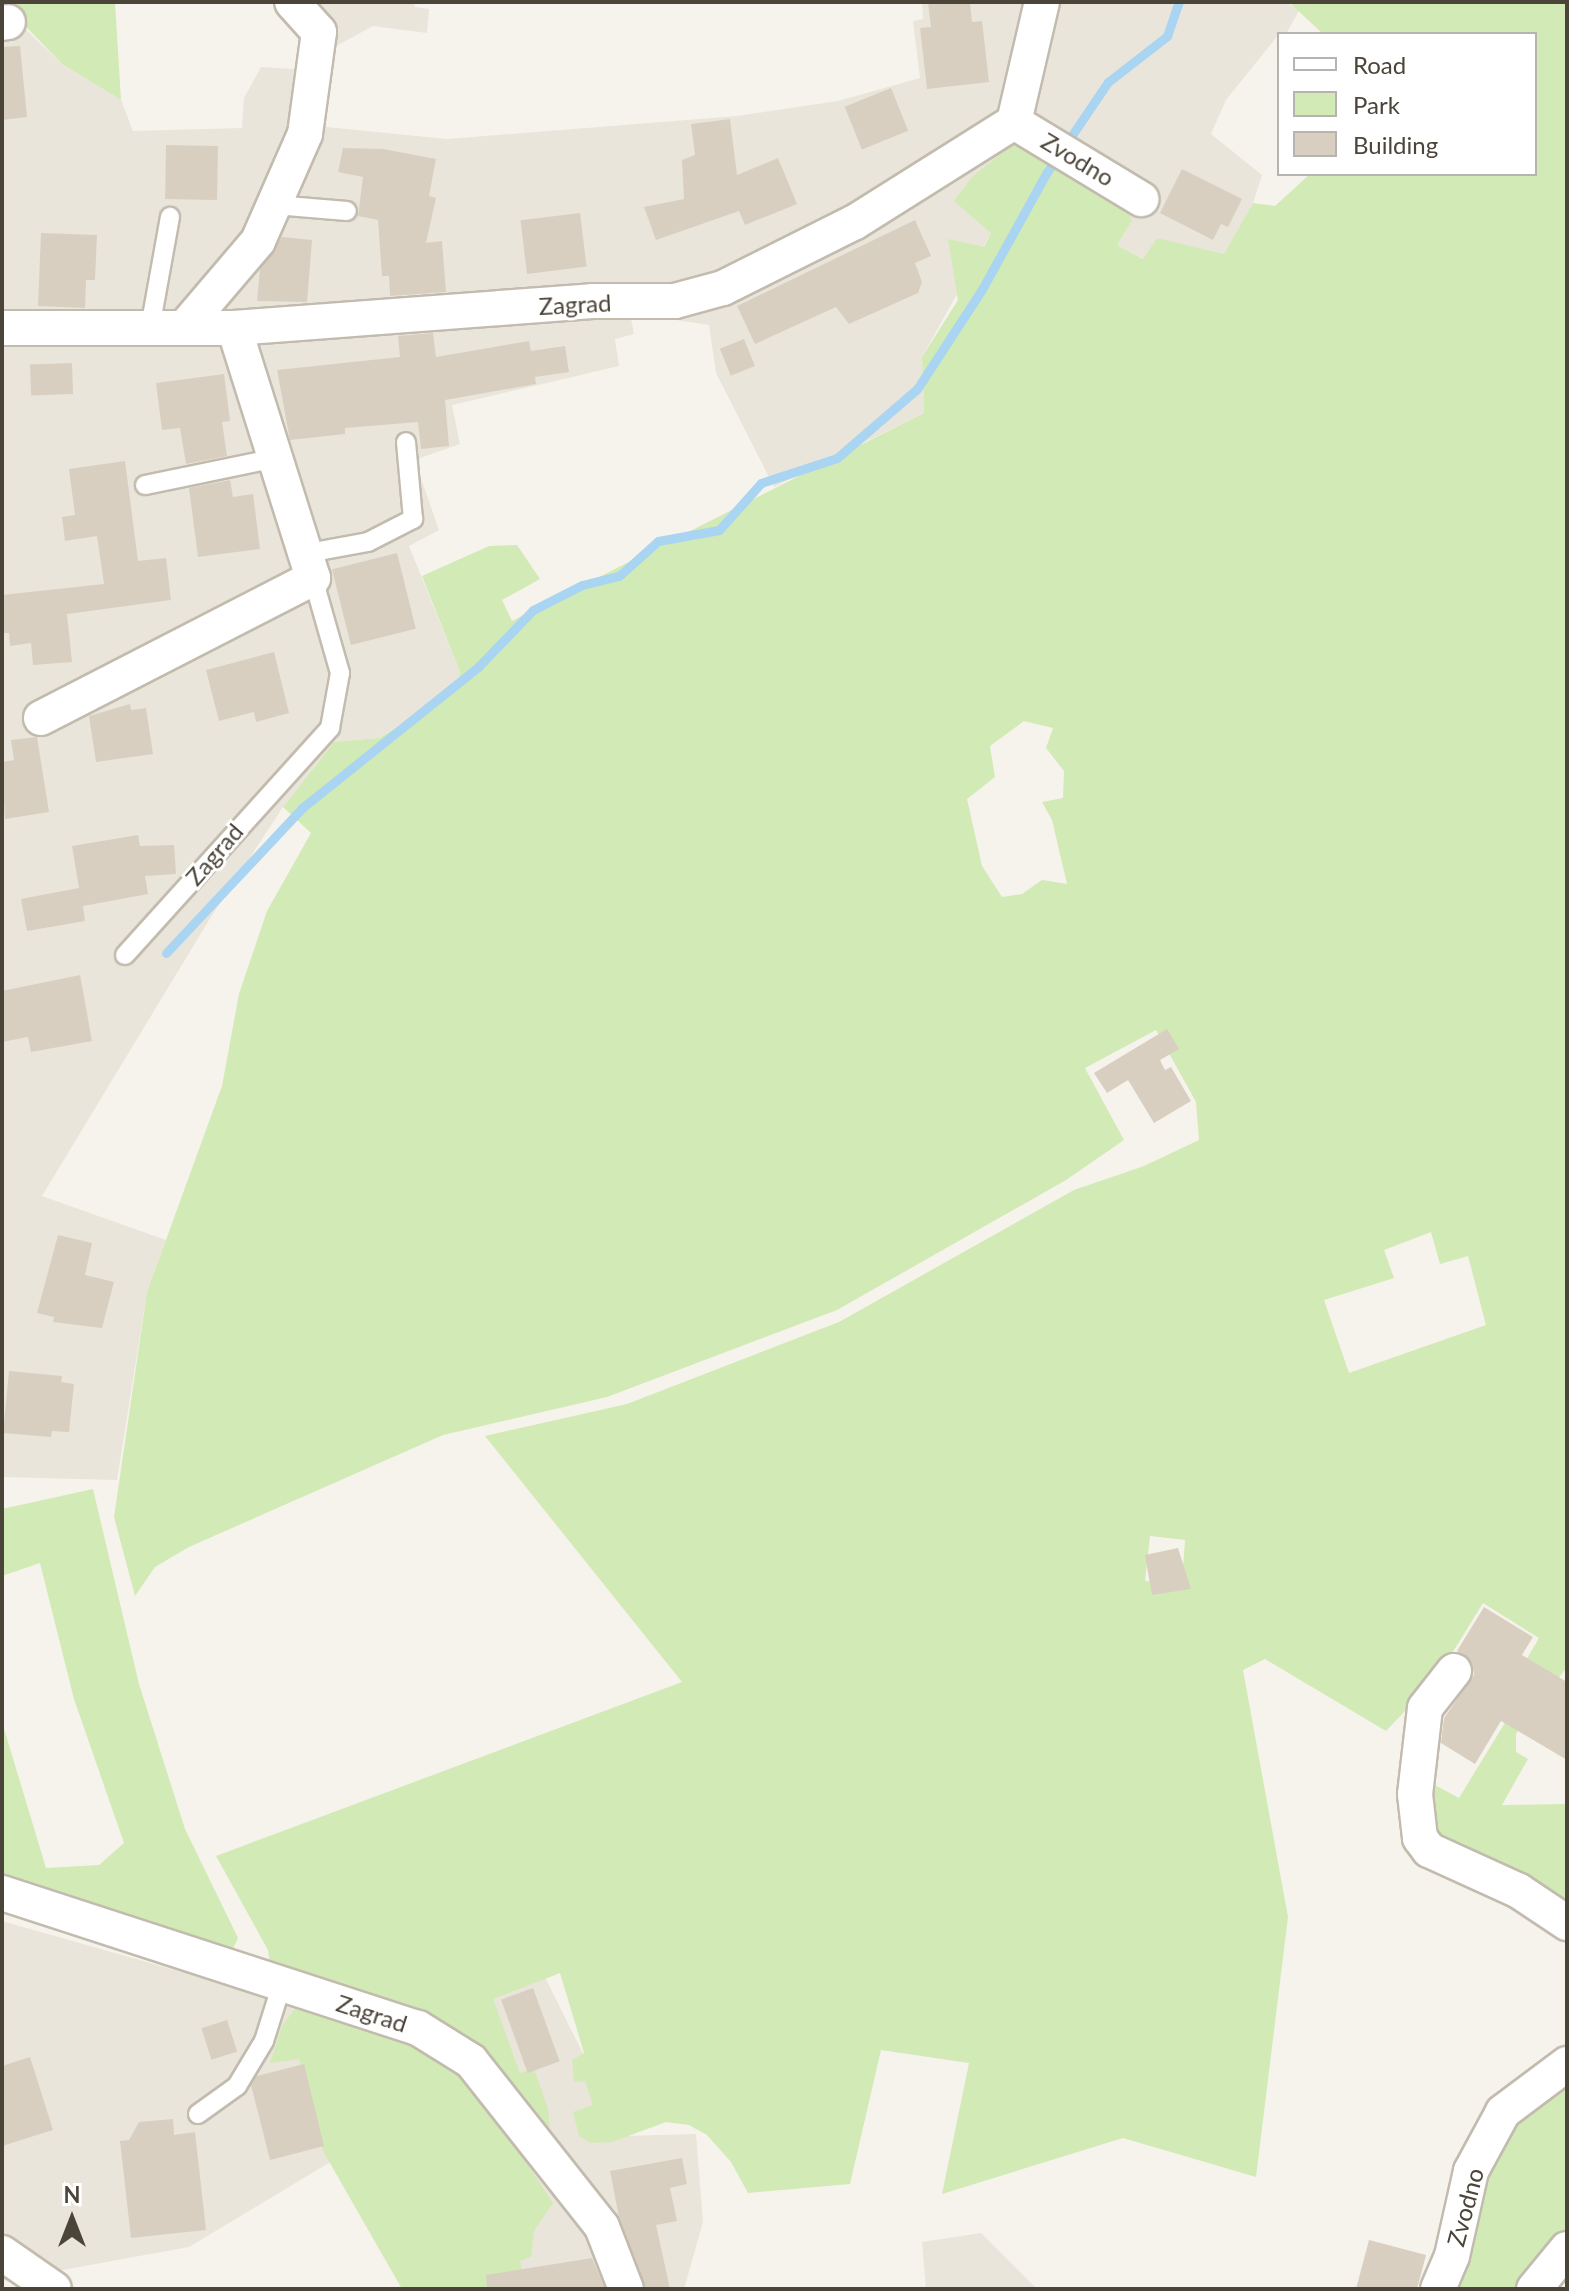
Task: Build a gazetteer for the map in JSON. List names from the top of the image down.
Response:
{
  "streets": {
    "street": ["Zvodno", "Zagrad"]
  },
  "crossings": [
    ["Zvodno", "Zagrad"]
  ],
  "legend": ["Road", "Park", "Building"],
  "north": "top"
}
